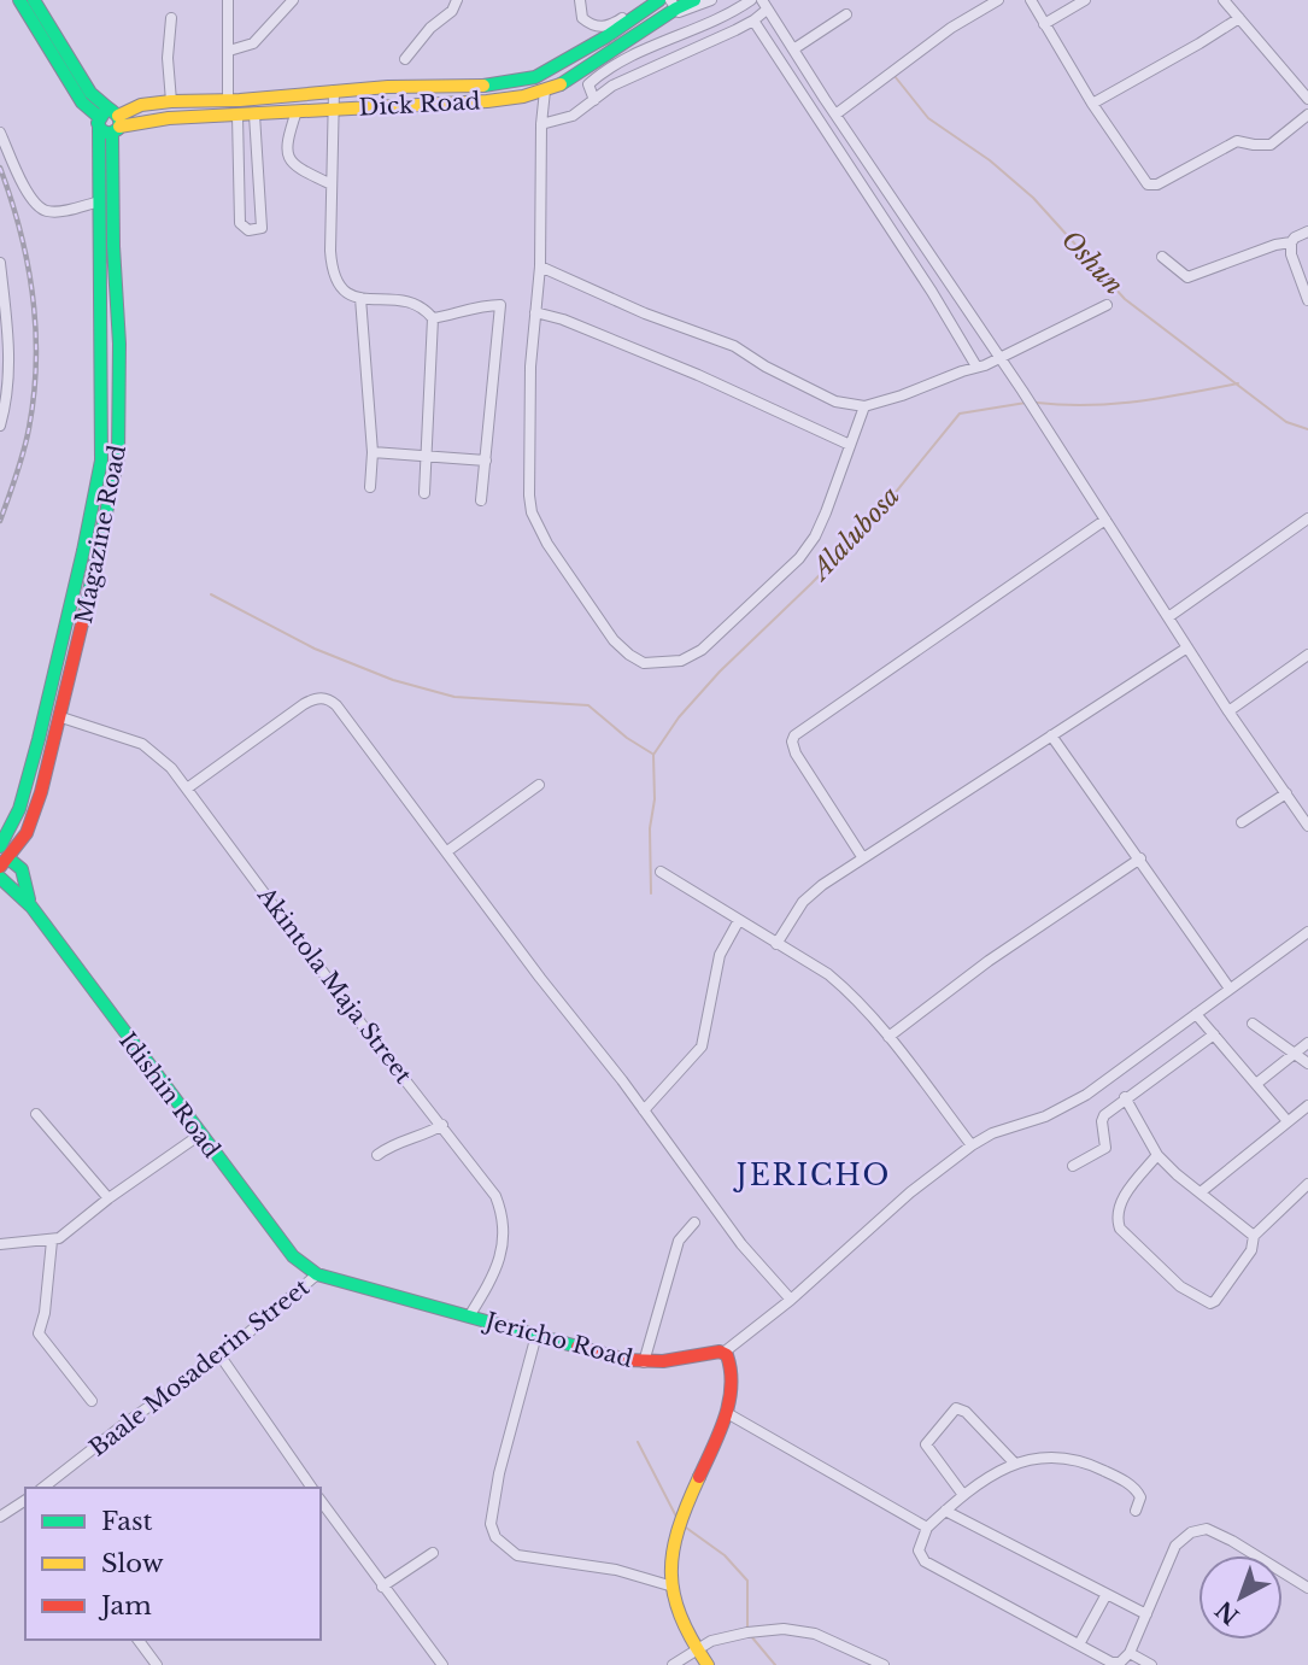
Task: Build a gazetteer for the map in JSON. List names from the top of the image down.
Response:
{
  "streets": {
    "main road": [
      "Dick Road",
      "Magazine Road",
      "Idishin Road",
      "Jericho Road"
    ],
    "street": ["Akintola Maja Street", "Baale Mosaderin Street"]
  },
  "crossings": [
    ["Dick Road", "Magazine Road"],
    ["Magazine Road", "Akintola Maja Street"],
    ["Akintola Maja Street", "Jericho Road"],
    ["Idishin Road", "Jericho Road"],
    ["Idishin Road", "Baale Mosaderin Street"],
    ["Jericho Road", "Baale Mosaderin Street"]
  ],
  "districts": ["JERICHO"],
  "water": ["Oshun", "Alalubosa"],
  "legend": ["Fast", "Slow", "Jam"],
  "north": "bottom left"
}
